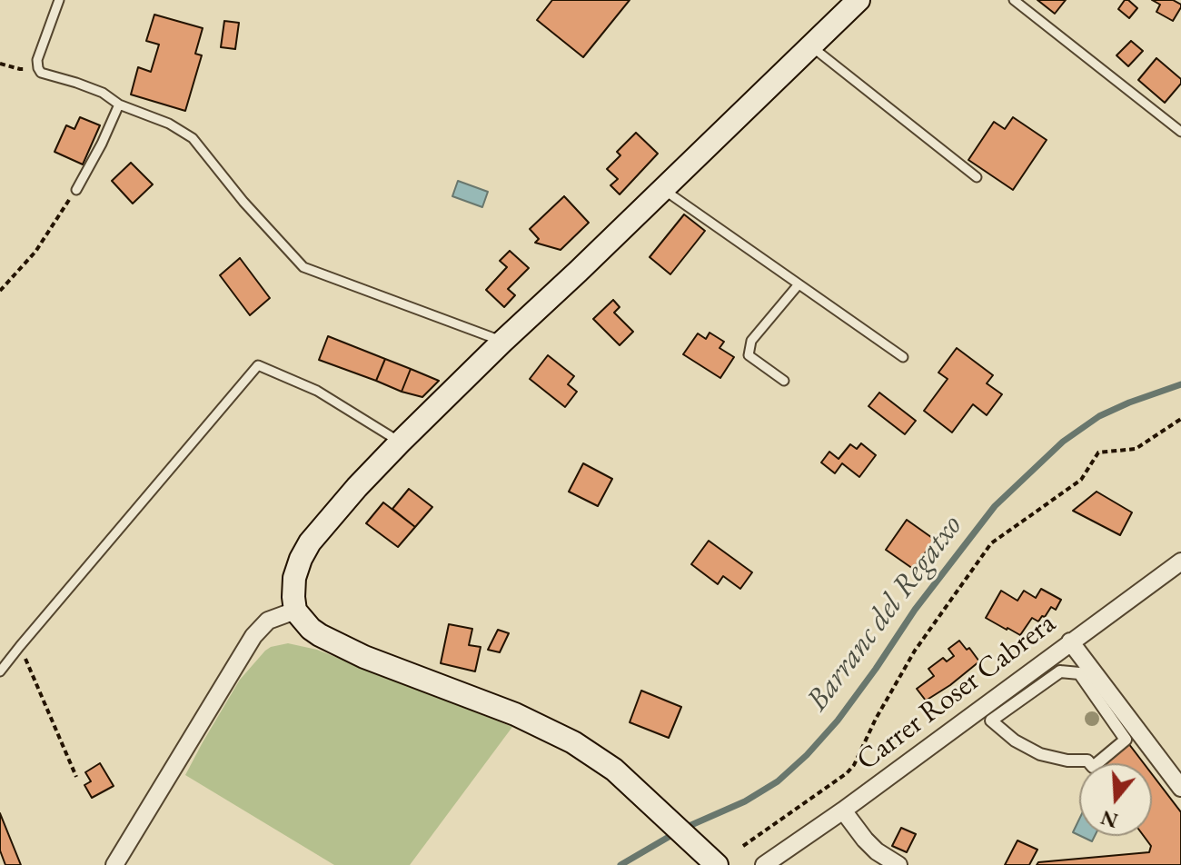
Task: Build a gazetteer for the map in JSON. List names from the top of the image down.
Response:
{
  "streets": {
    "street": ["Carrer Roser Cabrera"]
  },
  "water": ["Barranc del Regatxo"],
  "north": "bottom"
}
